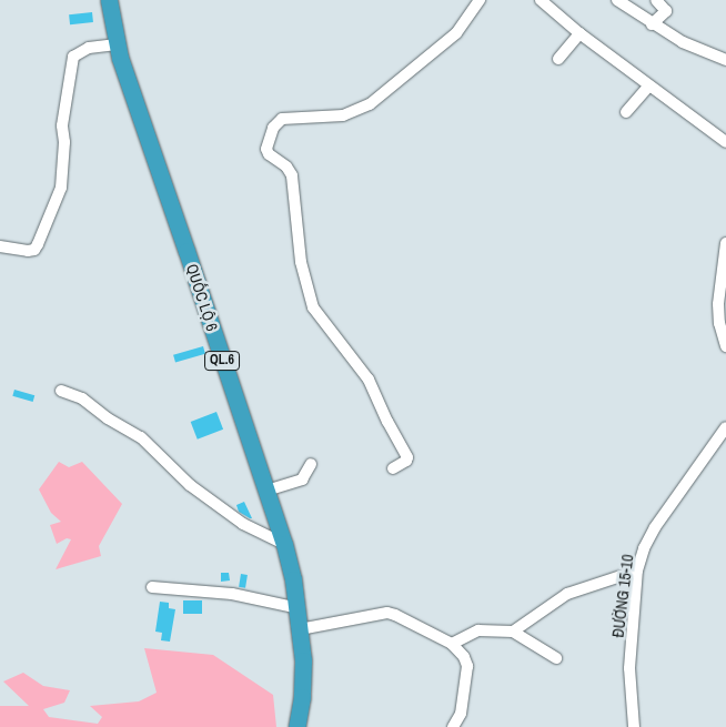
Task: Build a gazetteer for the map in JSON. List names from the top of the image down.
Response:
{
  "streets": {
    "highway": ["QUỐC LỘ 6", "QL.6"],
    "street": ["ĐƯỜNG 15-10"]
  }
}
